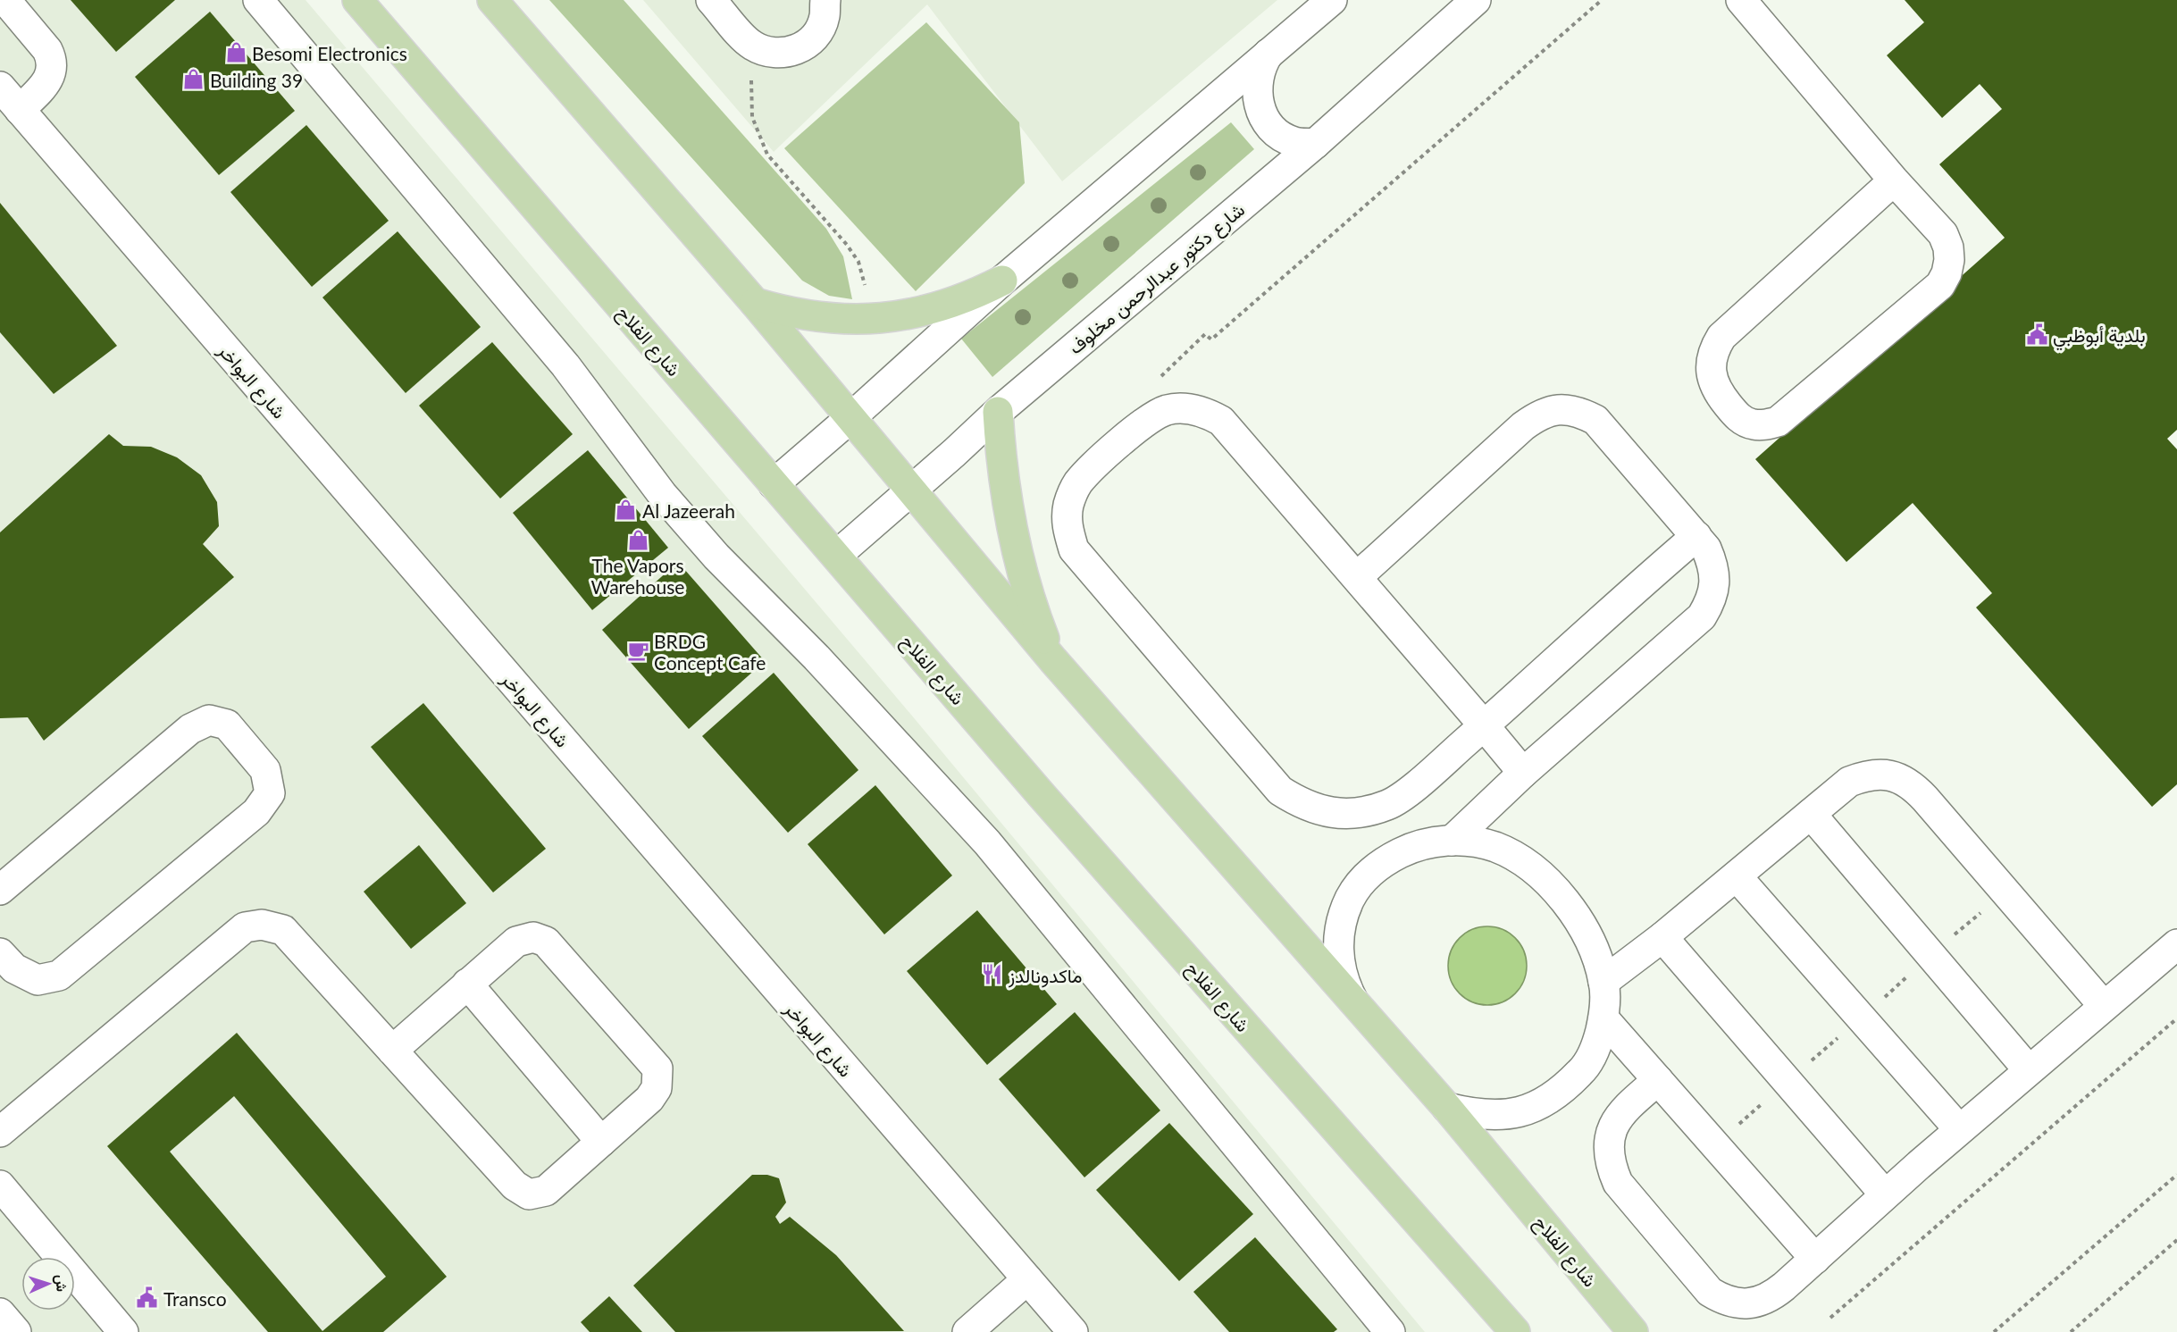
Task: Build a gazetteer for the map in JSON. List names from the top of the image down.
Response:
{
  "streets": {
    "main road": ["شارع الفلاح"],
    "street": ["شارع دكتور عبدالرحمن مخلوف", "شارع البواخر"]
  },
  "crossings": [
    ["شارع دكتور عبدالرحمن مخلوف", "شارع الفلاح"]
  ],
  "places": {
    "shop": [
      "Besomi Electronics",
      "Building 39",
      "Al Jazeerah",
      "The Vapors Warehouse"
    ],
    "public building": ["بلدية أبوظبي", "Transco"],
    "cafe": ["BRDG Concept Cafe"],
    "restaurant": ["ماكدونالدز"]
  },
  "north": "right"
}
